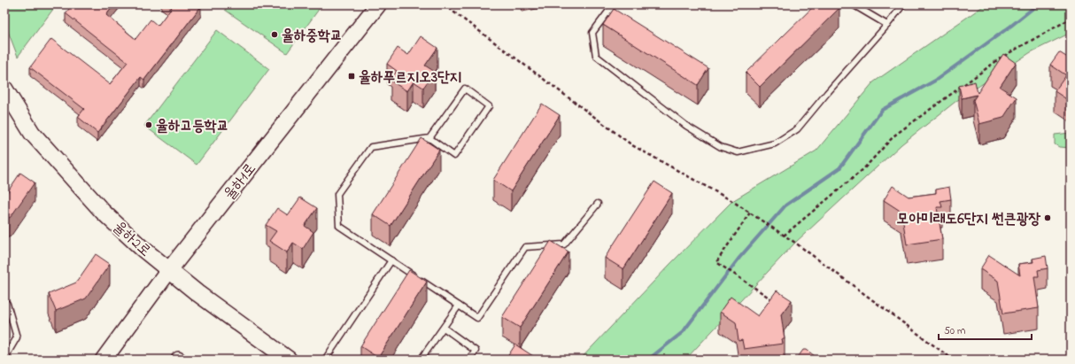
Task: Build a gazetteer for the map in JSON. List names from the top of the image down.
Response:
{
  "streets": {
    "street": ["율하1로", "율하2로"]
  },
  "crossings": [
    ["율하1로", "율하2로"]
  ],
  "places": {
    "other": ["율하중학교", "율하고등학교", "모아미래도6단지 썬큰광장"],
    "transit": ["율하푸르지오3단지"]
  },
  "scale_bar": "50 m"
}
